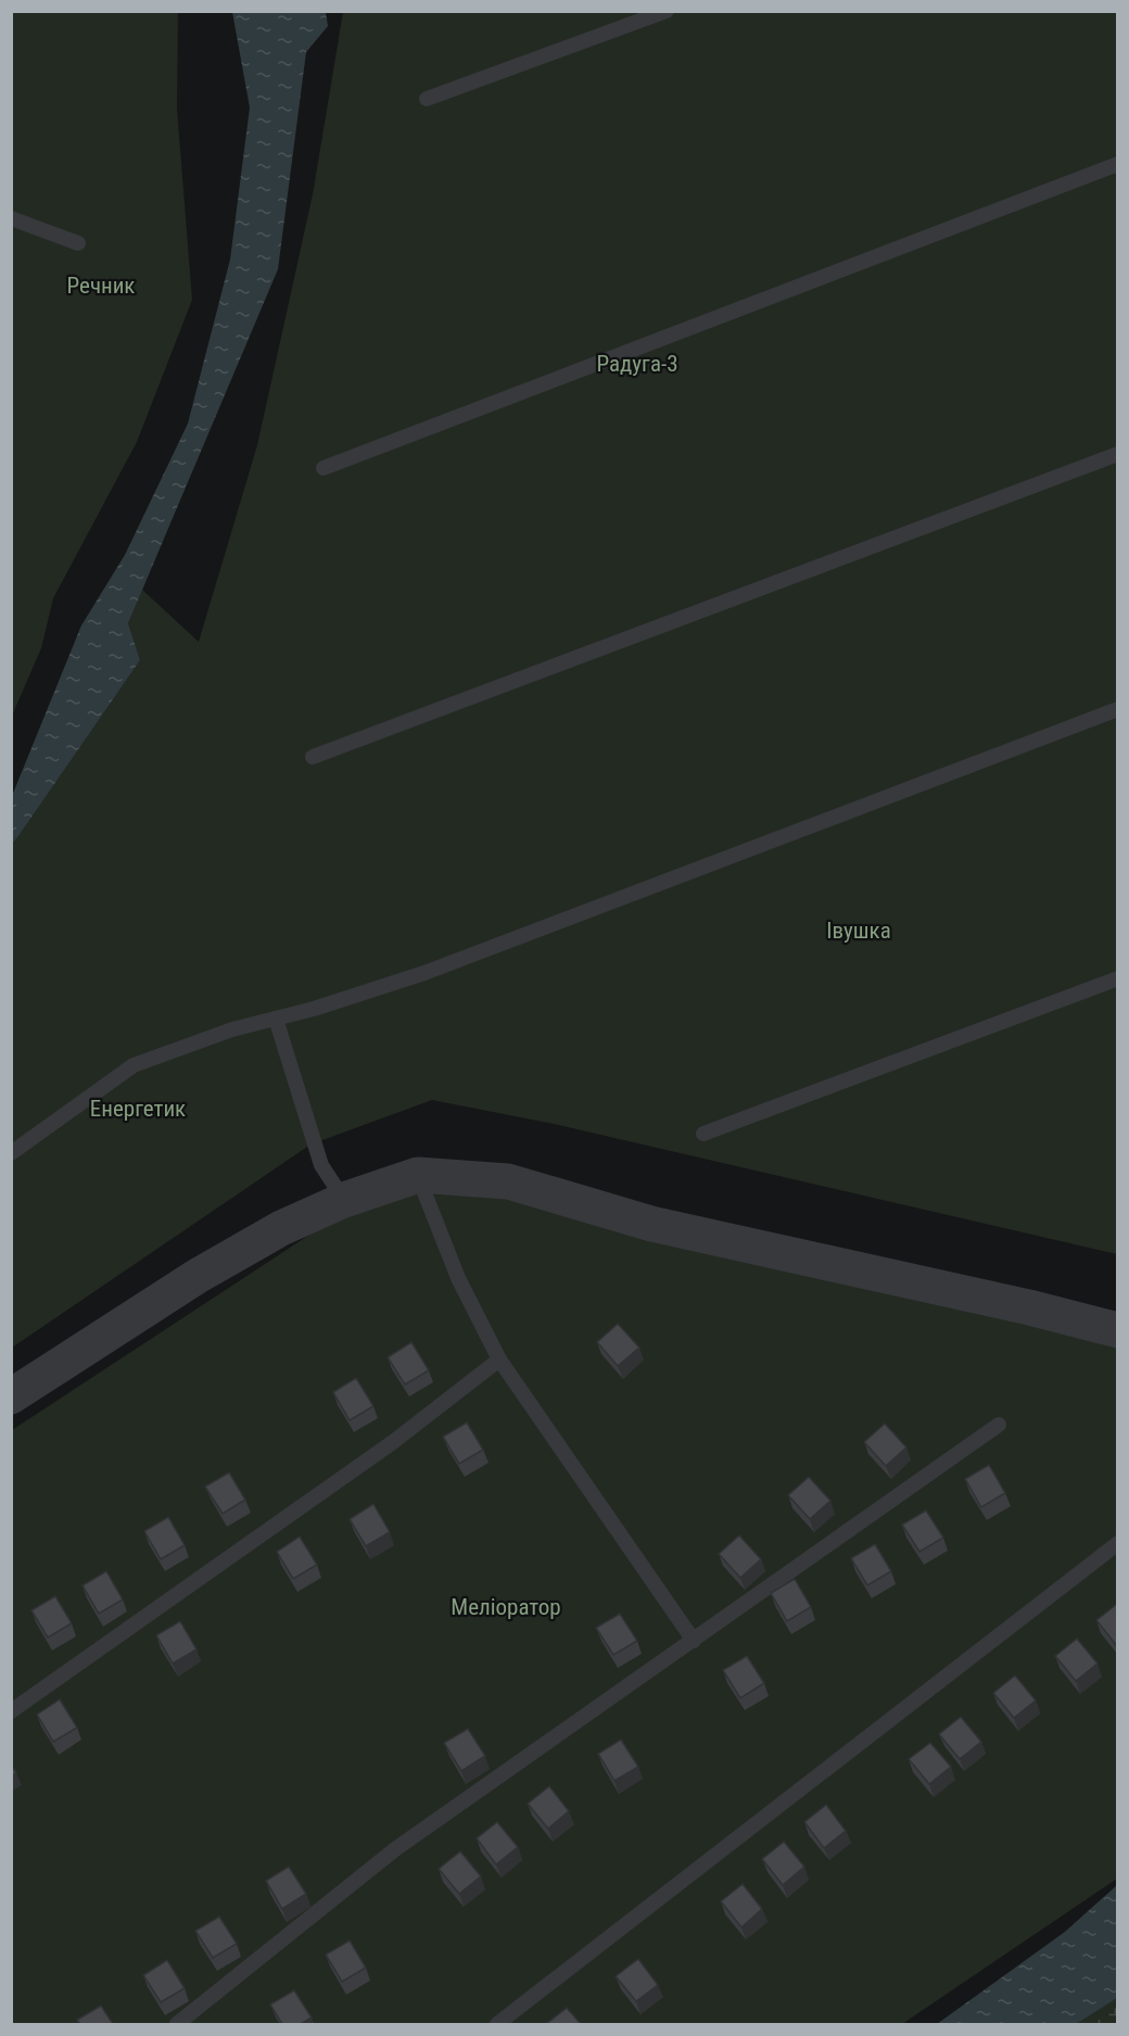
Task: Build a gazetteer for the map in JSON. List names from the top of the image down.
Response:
{
  "parks": [
    "Речник",
    "Радуга-3",
    "Івушка",
    "Енергетик",
    "Меліоратор"
  ]
}
